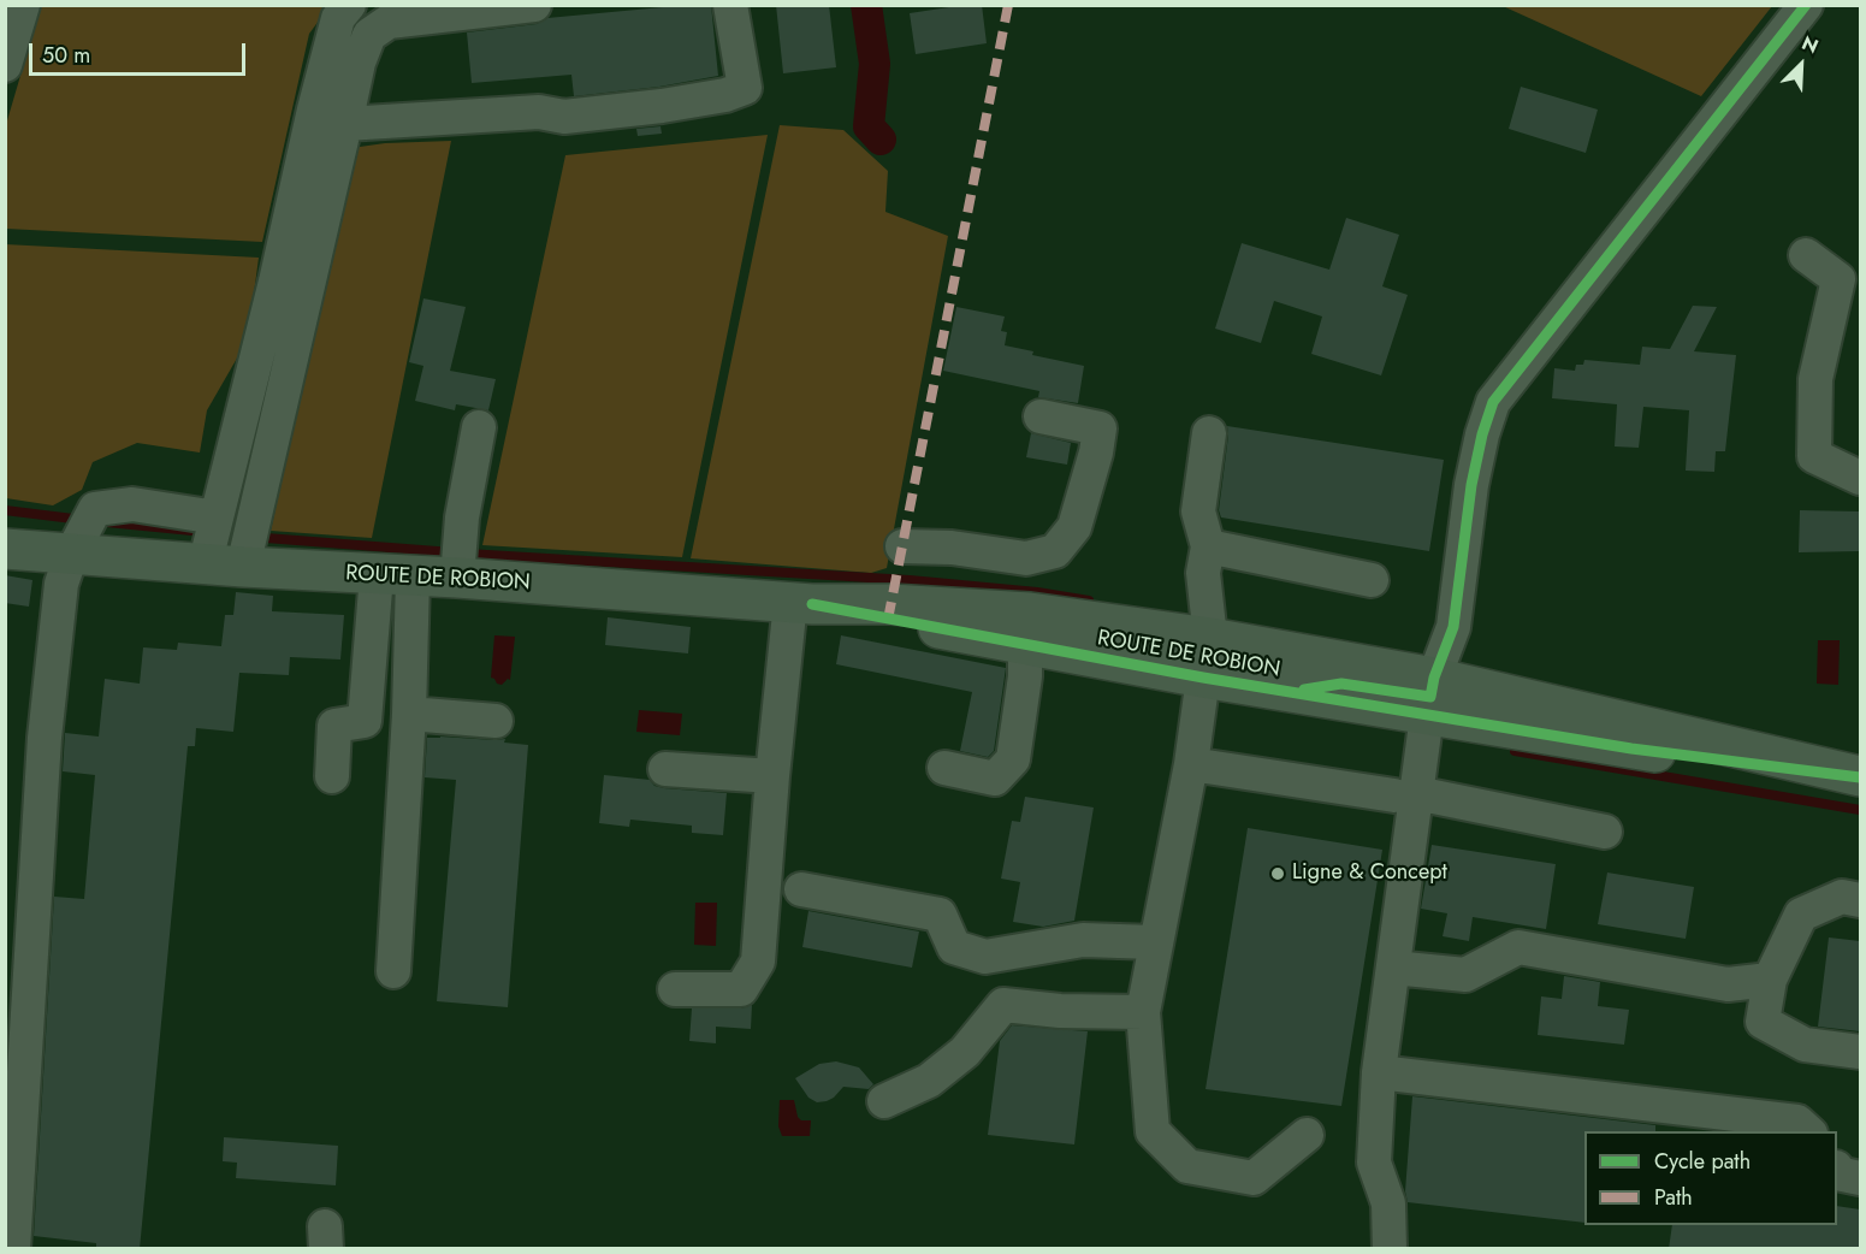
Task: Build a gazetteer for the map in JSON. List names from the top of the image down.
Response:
{
  "streets": {
    "main road": ["ROUTE DE ROBION"]
  },
  "places": ["Ligne & Concept"],
  "legend": ["Cycle path", "Path"],
  "scale_bar": "50 m",
  "north": "top right"
}
